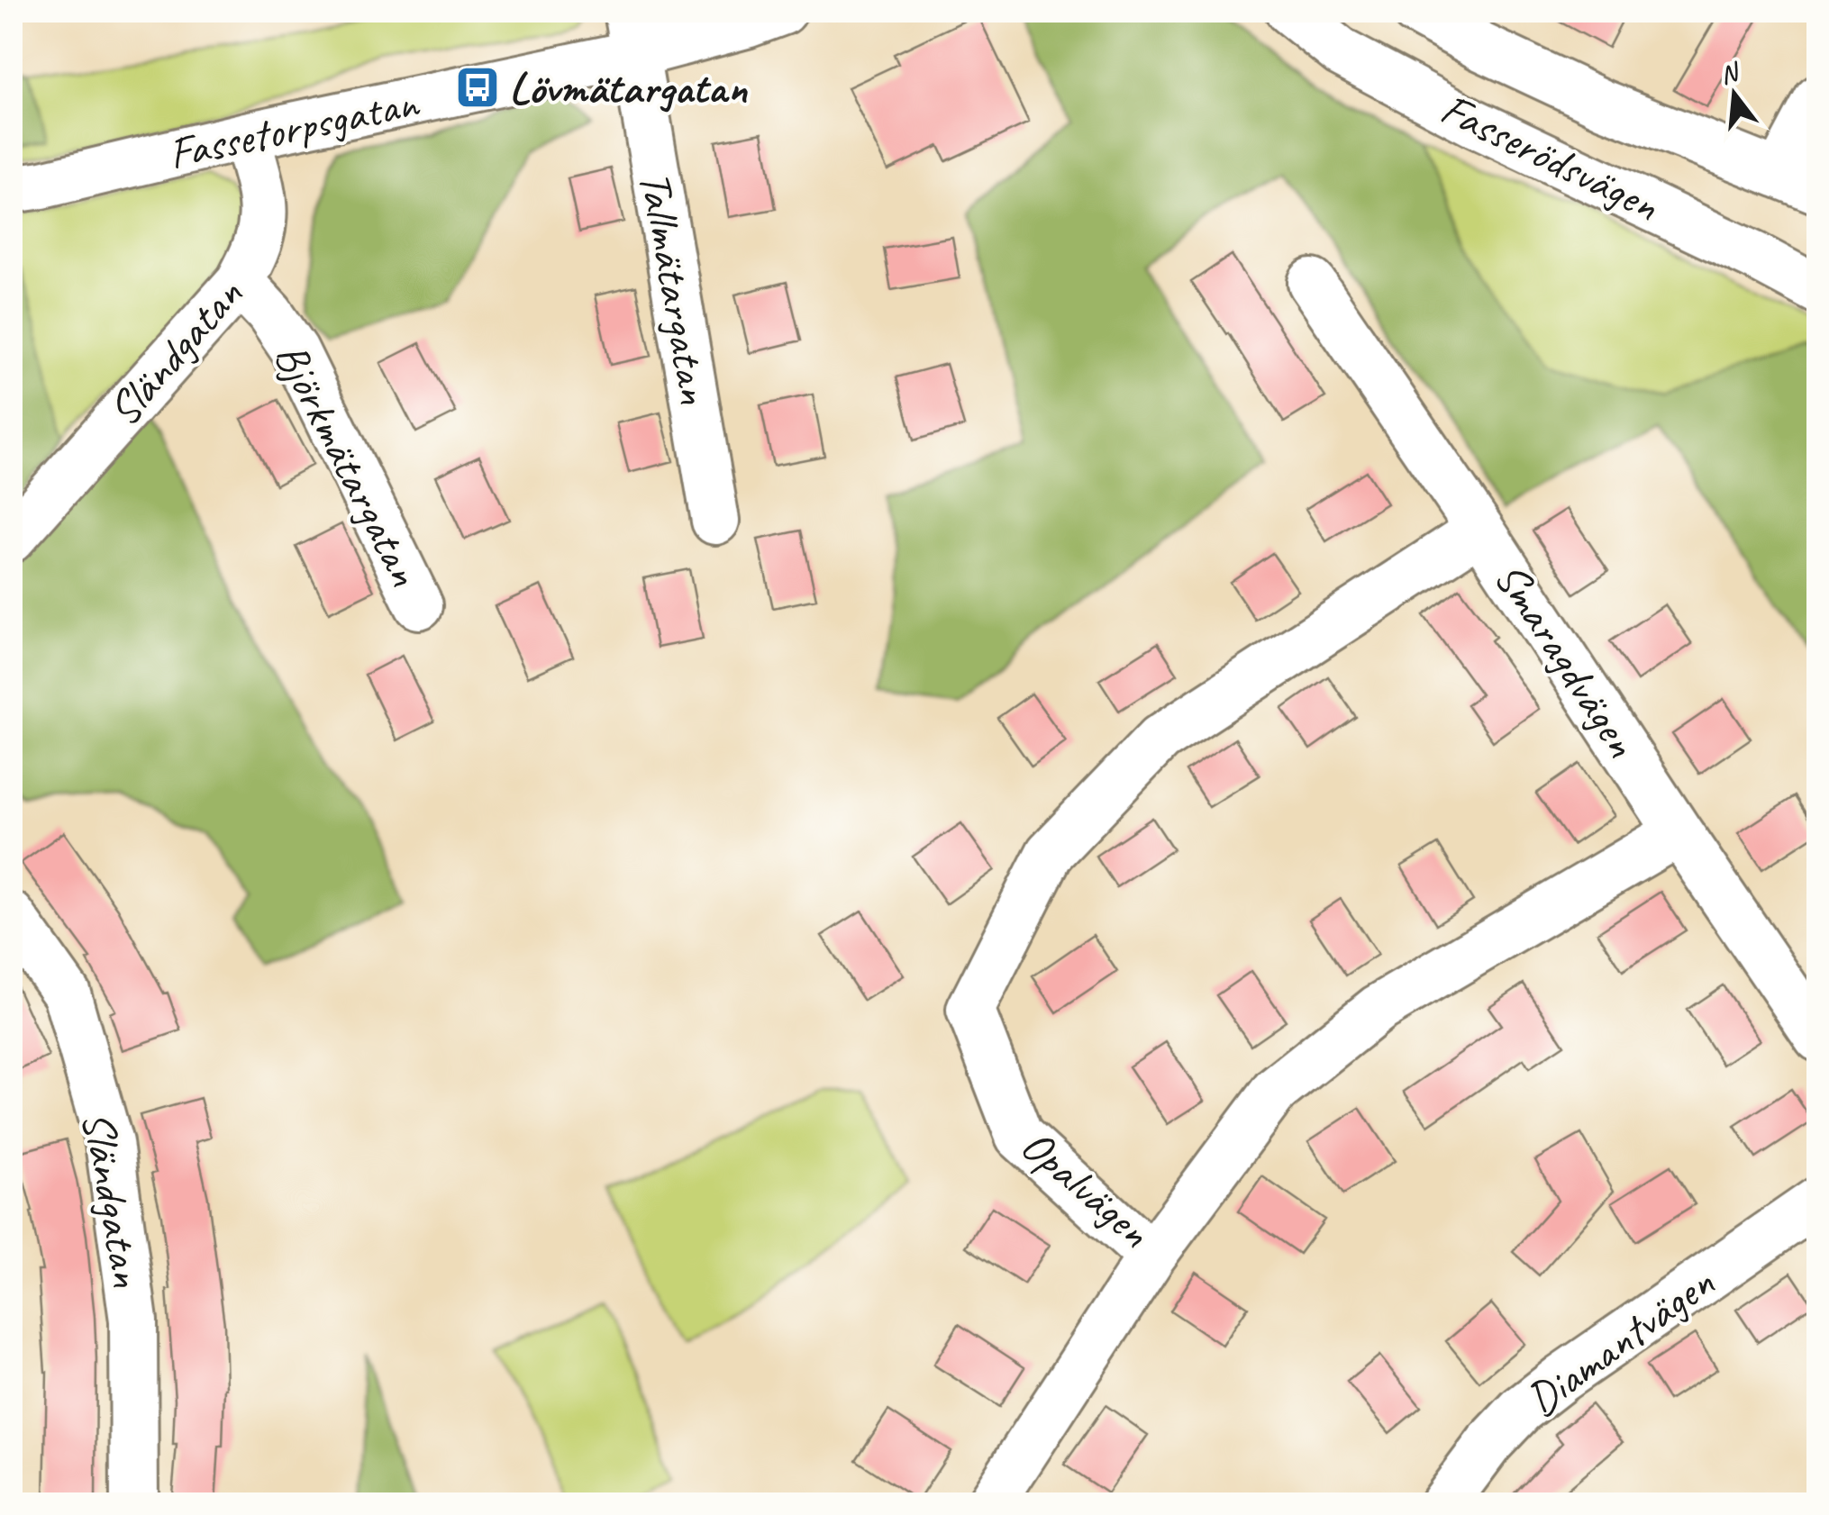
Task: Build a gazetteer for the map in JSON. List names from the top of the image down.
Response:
{
  "streets": {
    "street": [
      "Fassetorpsgatan",
      "Fasserödsvägen",
      "Tallmätargatan",
      "Sländgatan",
      "Björkmätargatan",
      "Smaragdvägen",
      "Opalvägen",
      "Diamantvägen"
    ]
  },
  "crossings": [
    ["Fassetorpsgatan", "Tallmätargatan"],
    ["Fassetorpsgatan", "Sländgatan"],
    ["Sländgatan", "Björkmätargatan"],
    ["Smaragdvägen", "Opalvägen"]
  ],
  "places": {
    "bus stop": ["Lövmätargatan"]
  },
  "north": "top"
}
